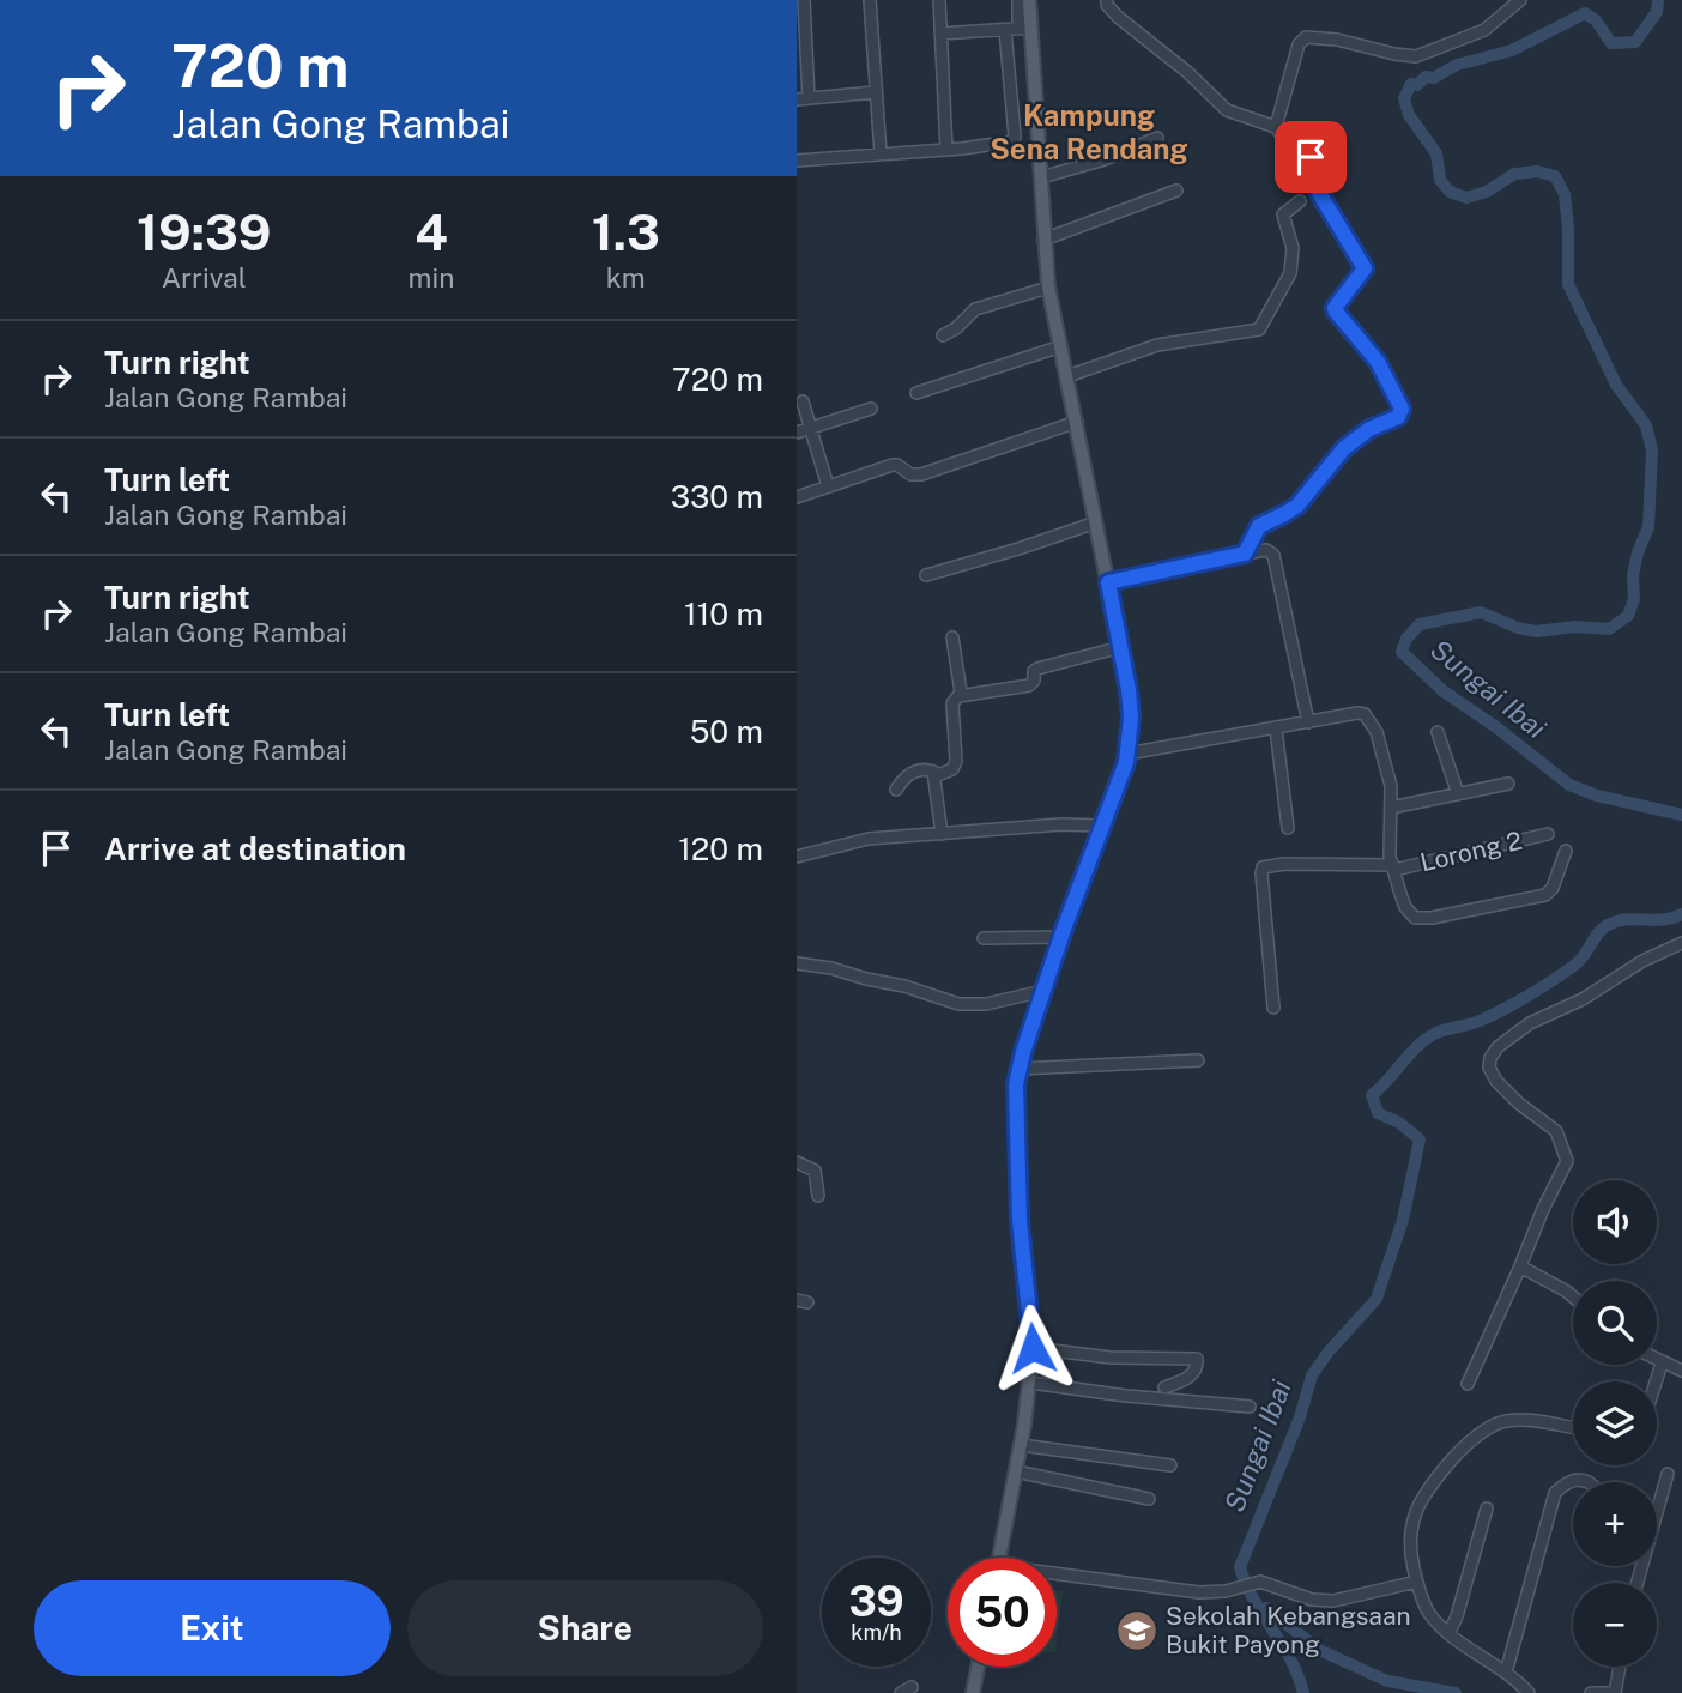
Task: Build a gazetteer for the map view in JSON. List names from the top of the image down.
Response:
{
  "streets": {
    "street": ["Lorong 2"]
  },
  "districts": ["Kampung Sena Rendang"],
  "water": ["Sungai Ibai"],
  "places": {
    "school or university": ["Sekolah Kebangsaan Bukit Payong"]
  },
  "page": {
    "turn": ["720 m", "Jalan Gong Rambai"],
    "eta": [
      "19:39",
      "Arrival",
      "4",
      "min",
      "1.3",
      "km"
    ],
    "list": [
      {
        "name": "Turn right",
        "note": "Jalan Gong Rambai",
        "value": "720 m"
      },
      {
        "name": "Turn left",
        "note": "Jalan Gong Rambai",
        "value": "330 m"
      },
      {
        "name": "Turn right",
        "note": "Jalan Gong Rambai",
        "value": "110 m"
      },
      {
        "name": "Turn left",
        "note": "Jalan Gong Rambai",
        "value": "50 m"
      },
      {
        "name": "Arrive at destination",
        "value": "120 m"
      }
    ],
    "map_buttons": ["+", "−"],
    "speed": "39 km/h",
    "limit": "50",
    "buttons": ["Exit", "Share"]
  }
}
